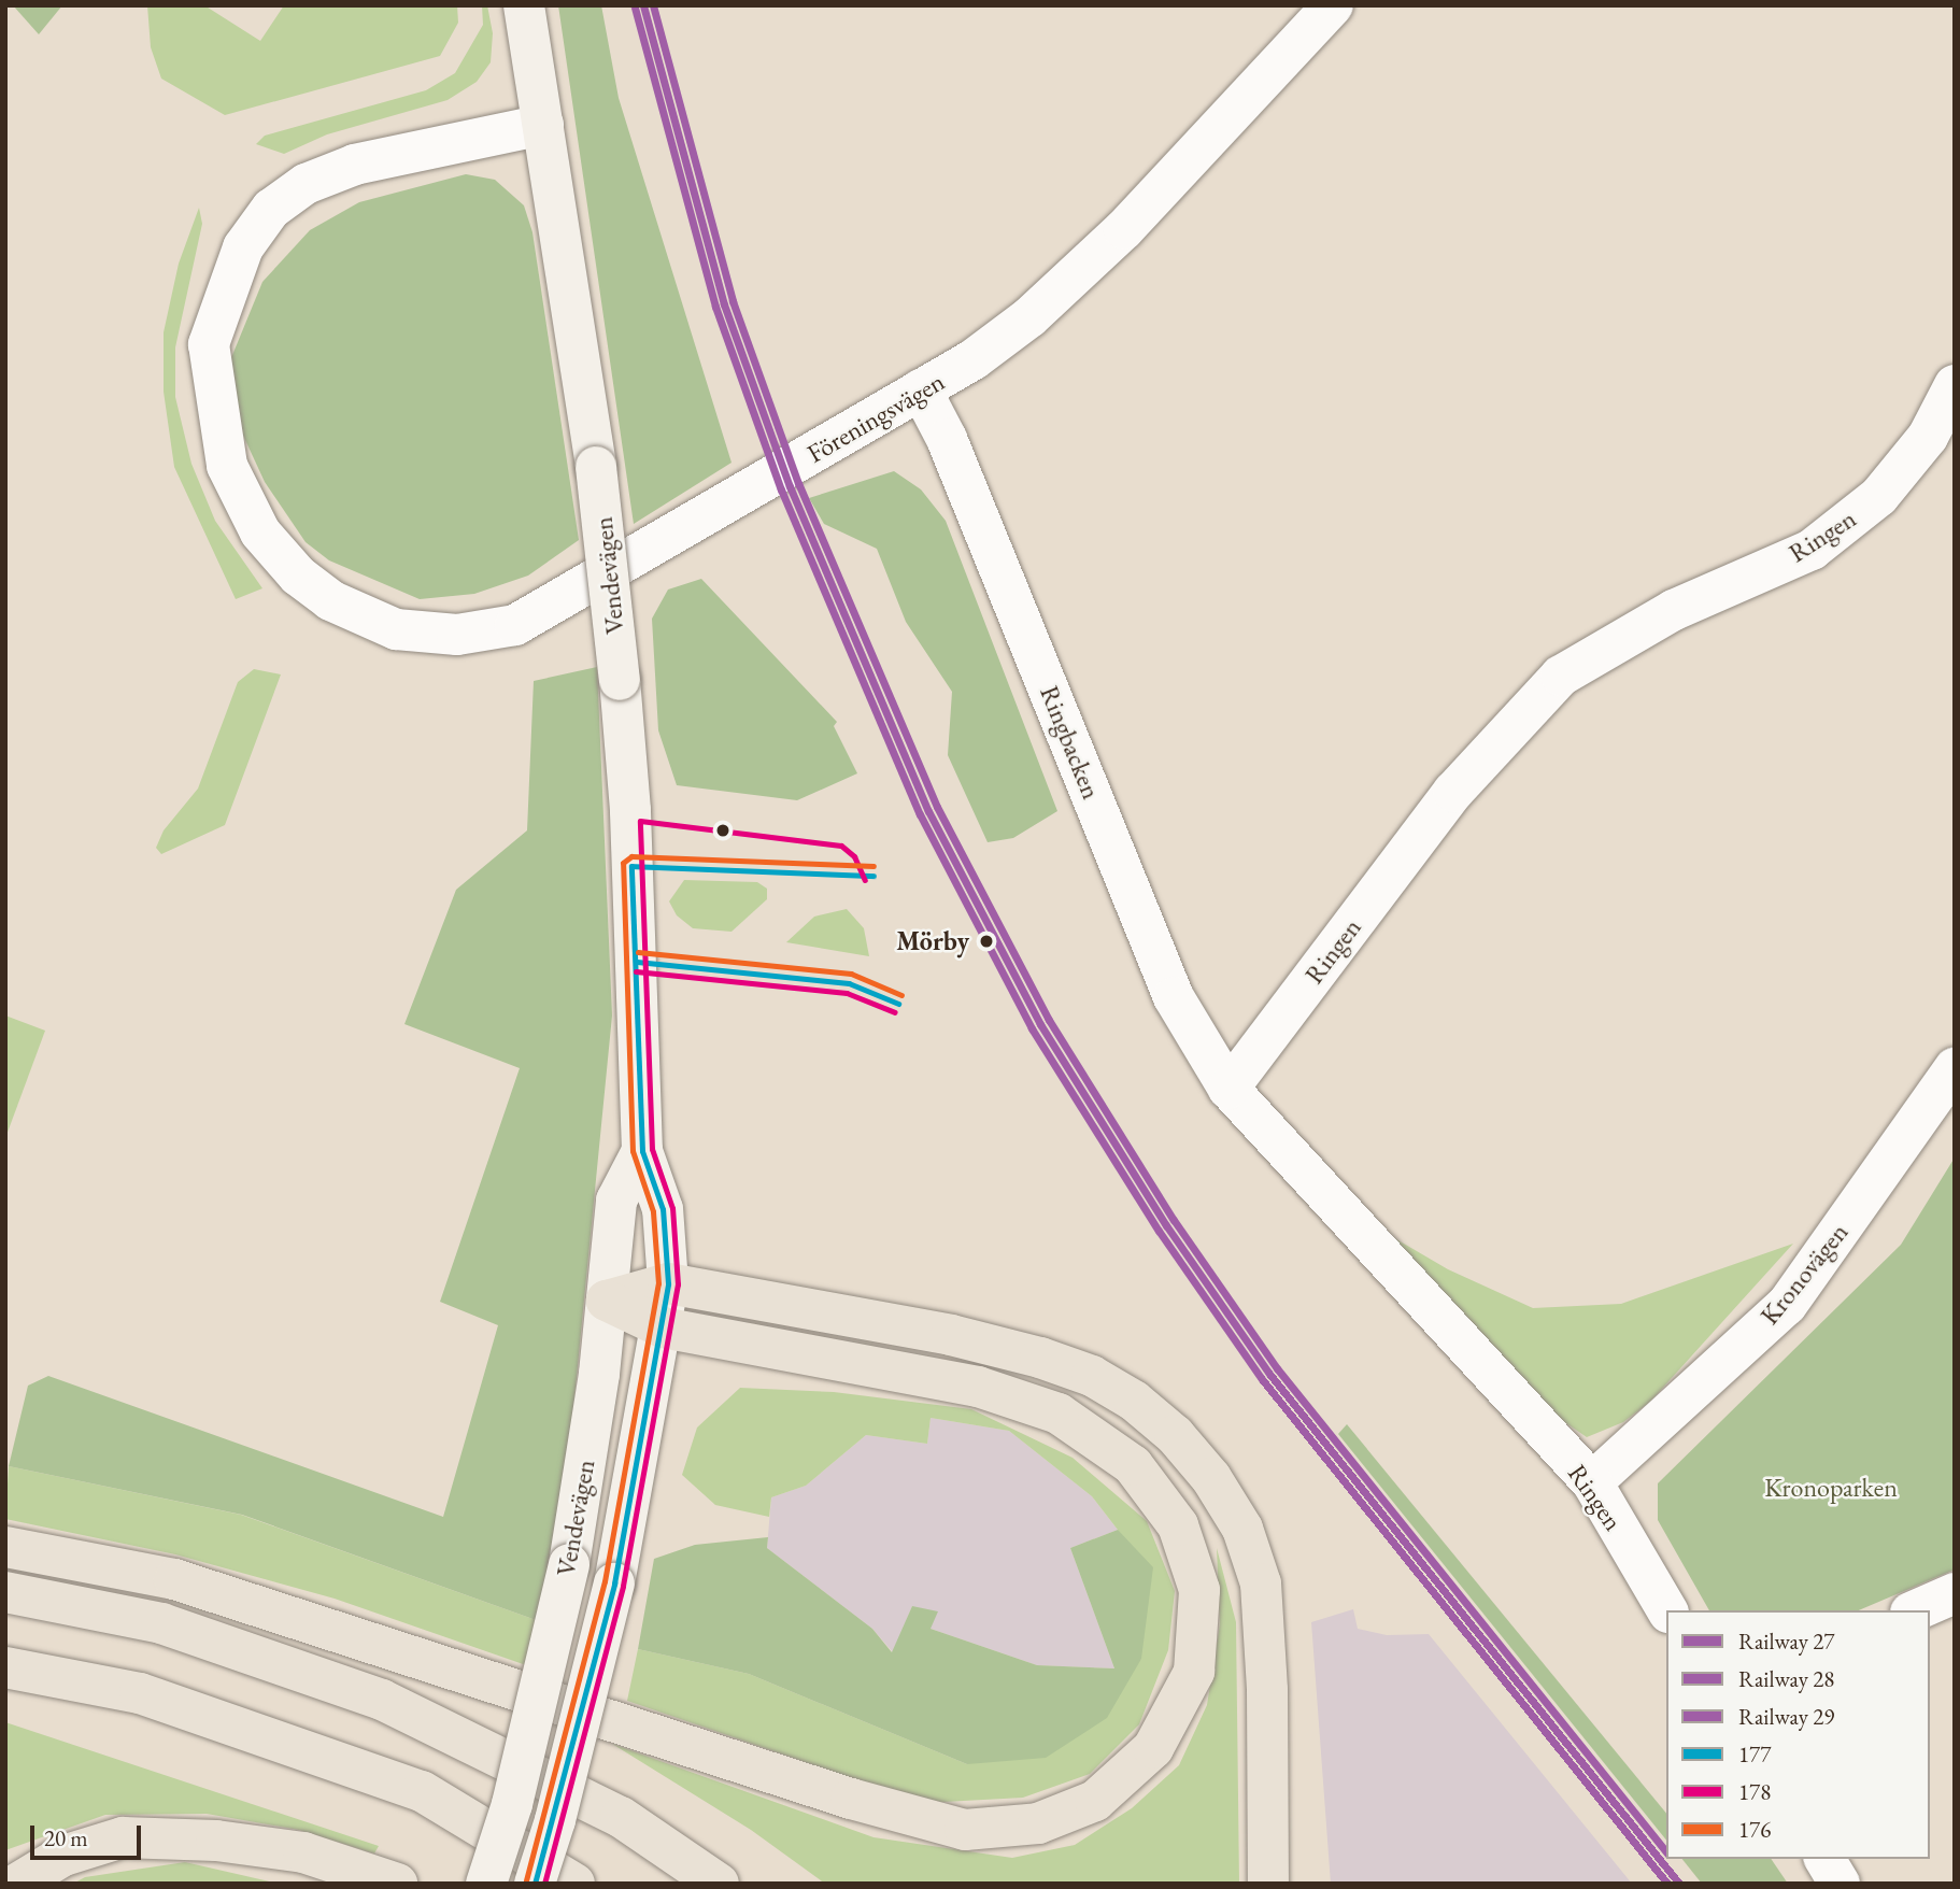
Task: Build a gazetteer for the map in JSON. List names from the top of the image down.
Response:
{
  "streets": {
    "street": [
      "Föreningsvägen",
      "Ringen",
      "Vendevägen",
      "Ringbacken",
      "Kronovägen"
    ]
  },
  "crossings": [
    ["Föreningsvägen", "Vendevägen"],
    ["Föreningsvägen", "Ringbacken"],
    ["Ringen", "Ringbacken"],
    ["Ringen", "Kronovägen"]
  ],
  "parks": ["Kronoparken"],
  "places": ["Mörby"],
  "lines": [
    "rail line 27",
    "rail line 29",
    "rail line 28",
    "transit line 178",
    "transit line 176",
    "transit line 177"
  ],
  "legend": [
    "Railway 27",
    "Railway 28",
    "Railway 29",
    "177",
    "178",
    "176"
  ],
  "scale_bar": "20 m"
}
